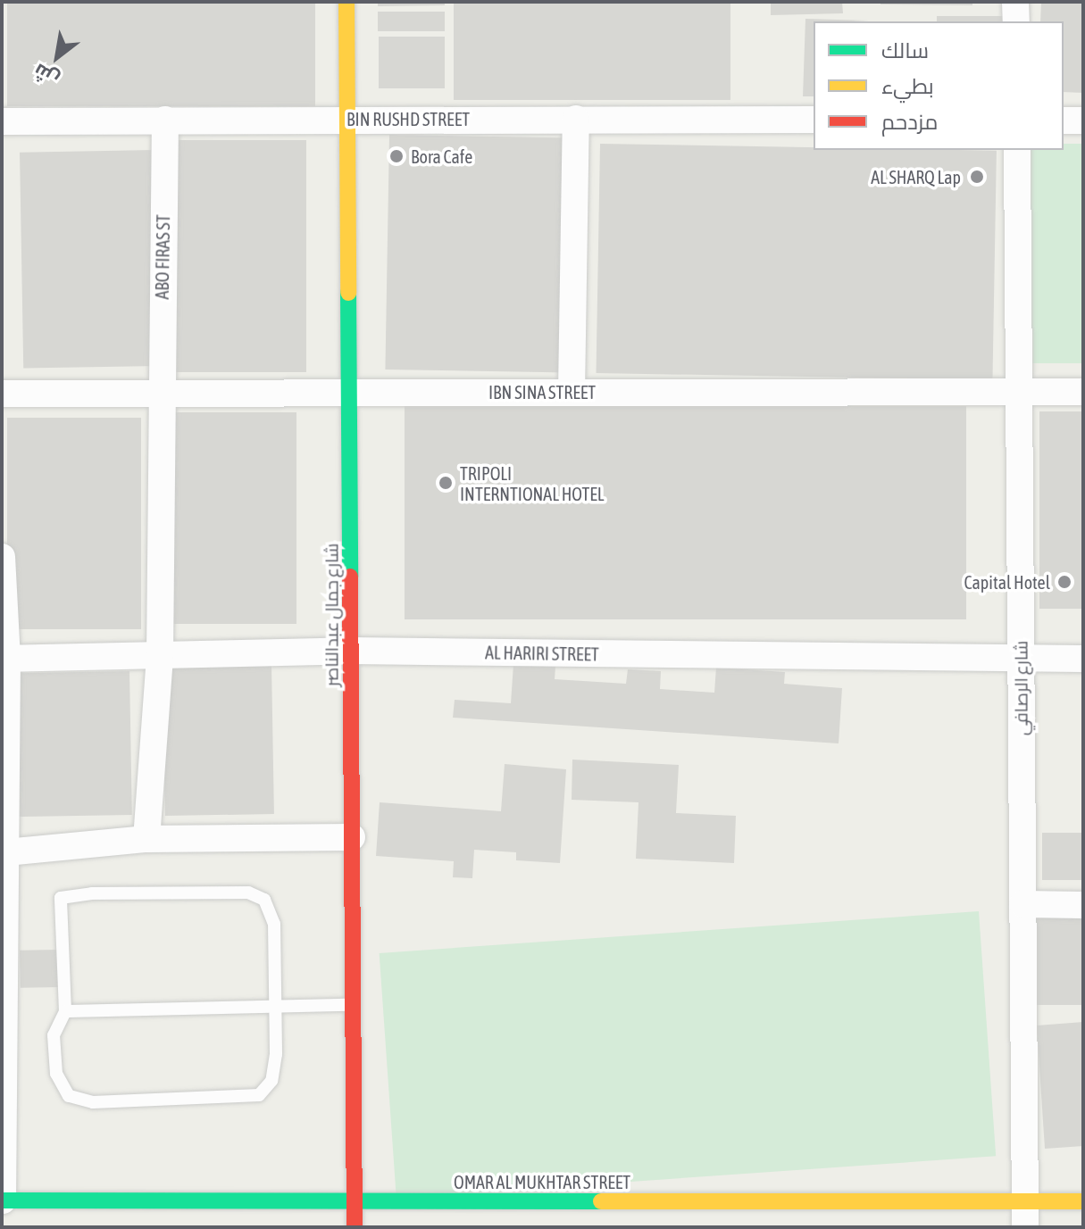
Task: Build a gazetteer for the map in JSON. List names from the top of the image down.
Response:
{
  "streets": {
    "street": [
      "BIN RUSHD STREET",
      "ABO FIRAS ST",
      "IBN SINA STREET",
      "شارع جمال عبدالناصر",
      "AL HARIRI STREET",
      "شارع الرصافي",
      "OMAR AL MUKHTAR STREET"
    ]
  },
  "crossings": [
    ["BIN RUSHD STREET", "ABO FIRAS ST"],
    ["BIN RUSHD STREET", "شارع جمال عبدالناصر"],
    ["ABO FIRAS ST", "IBN SINA STREET"],
    ["ABO FIRAS ST", "AL HARIRI STREET"],
    ["IBN SINA STREET", "شارع جمال عبدالناصر"],
    ["IBN SINA STREET", "شارع الرصافي"],
    ["شارع جمال عبدالناصر", "AL HARIRI STREET"],
    ["شارع جمال عبدالناصر", "OMAR AL MUKHTAR STREET"],
    ["AL HARIRI STREET", "شارع الرصافي"],
    ["شارع الرصافي", "OMAR AL MUKHTAR STREET"]
  ],
  "places": [
    "Bora Cafe",
    "AL SHARQ Lap",
    "TRIPOLI INTERNTIONAL HOTEL",
    "Capital Hotel"
  ],
  "legend": ["سالك", "بطيء", "مزدحم"],
  "north": "bottom left"
}
